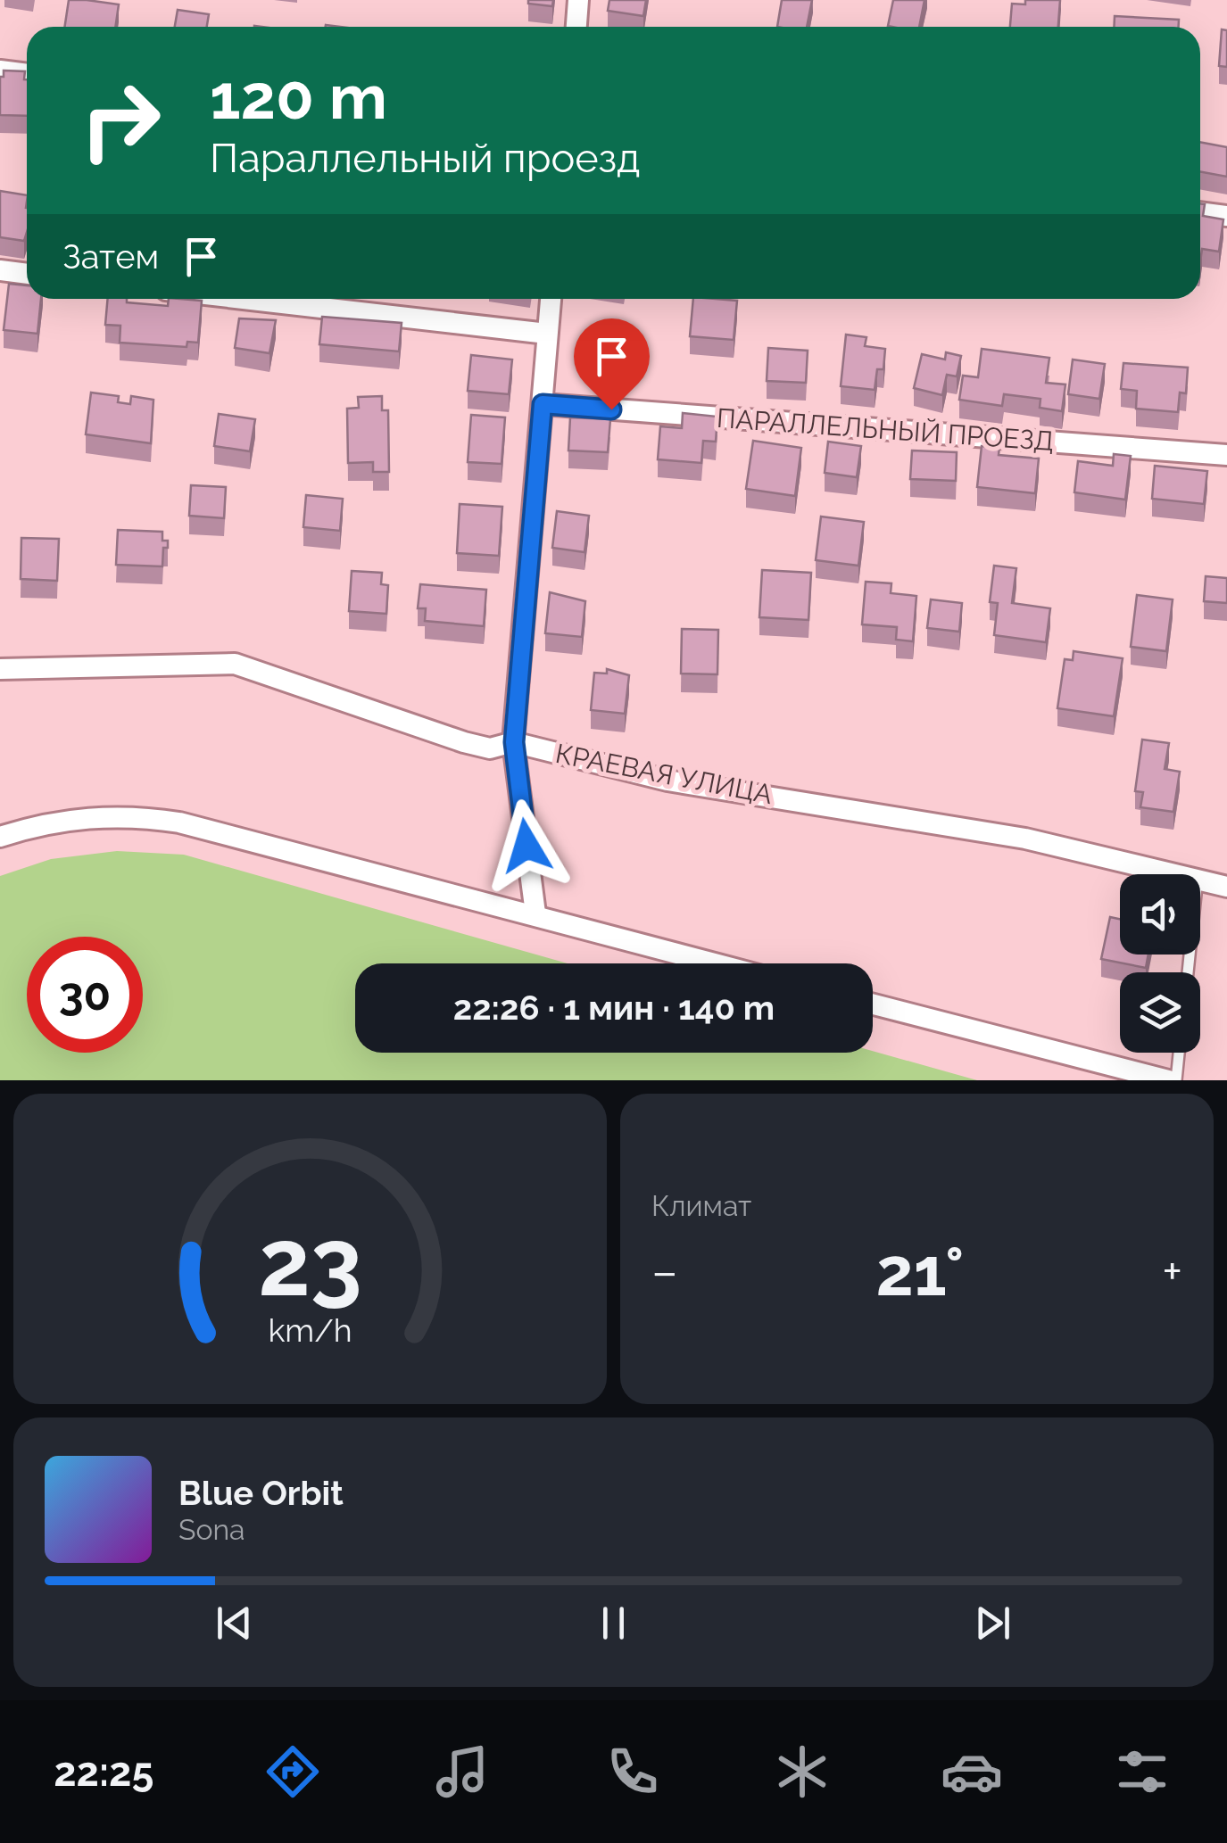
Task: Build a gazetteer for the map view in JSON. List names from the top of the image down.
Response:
{
  "streets": {
    "street": ["ПАРАЛЛЕЛЬНЫЙ ПРОЕЗД", "КРАЕВАЯ УЛИЦА"]
  },
  "page": {
    "turn": ["120 m", "Параллельный проезд"],
    "then": "Затем",
    "limit": "30",
    "trip": "22:26 · 1 мин · 140 m",
    "tile": "Климат",
    "heat": ["−", "21°", "+"],
    "song": ["Blue Orbit", "Sona"],
    "tabs": "22:25",
    "gauge": ["23", "km/h"]
  }
}
